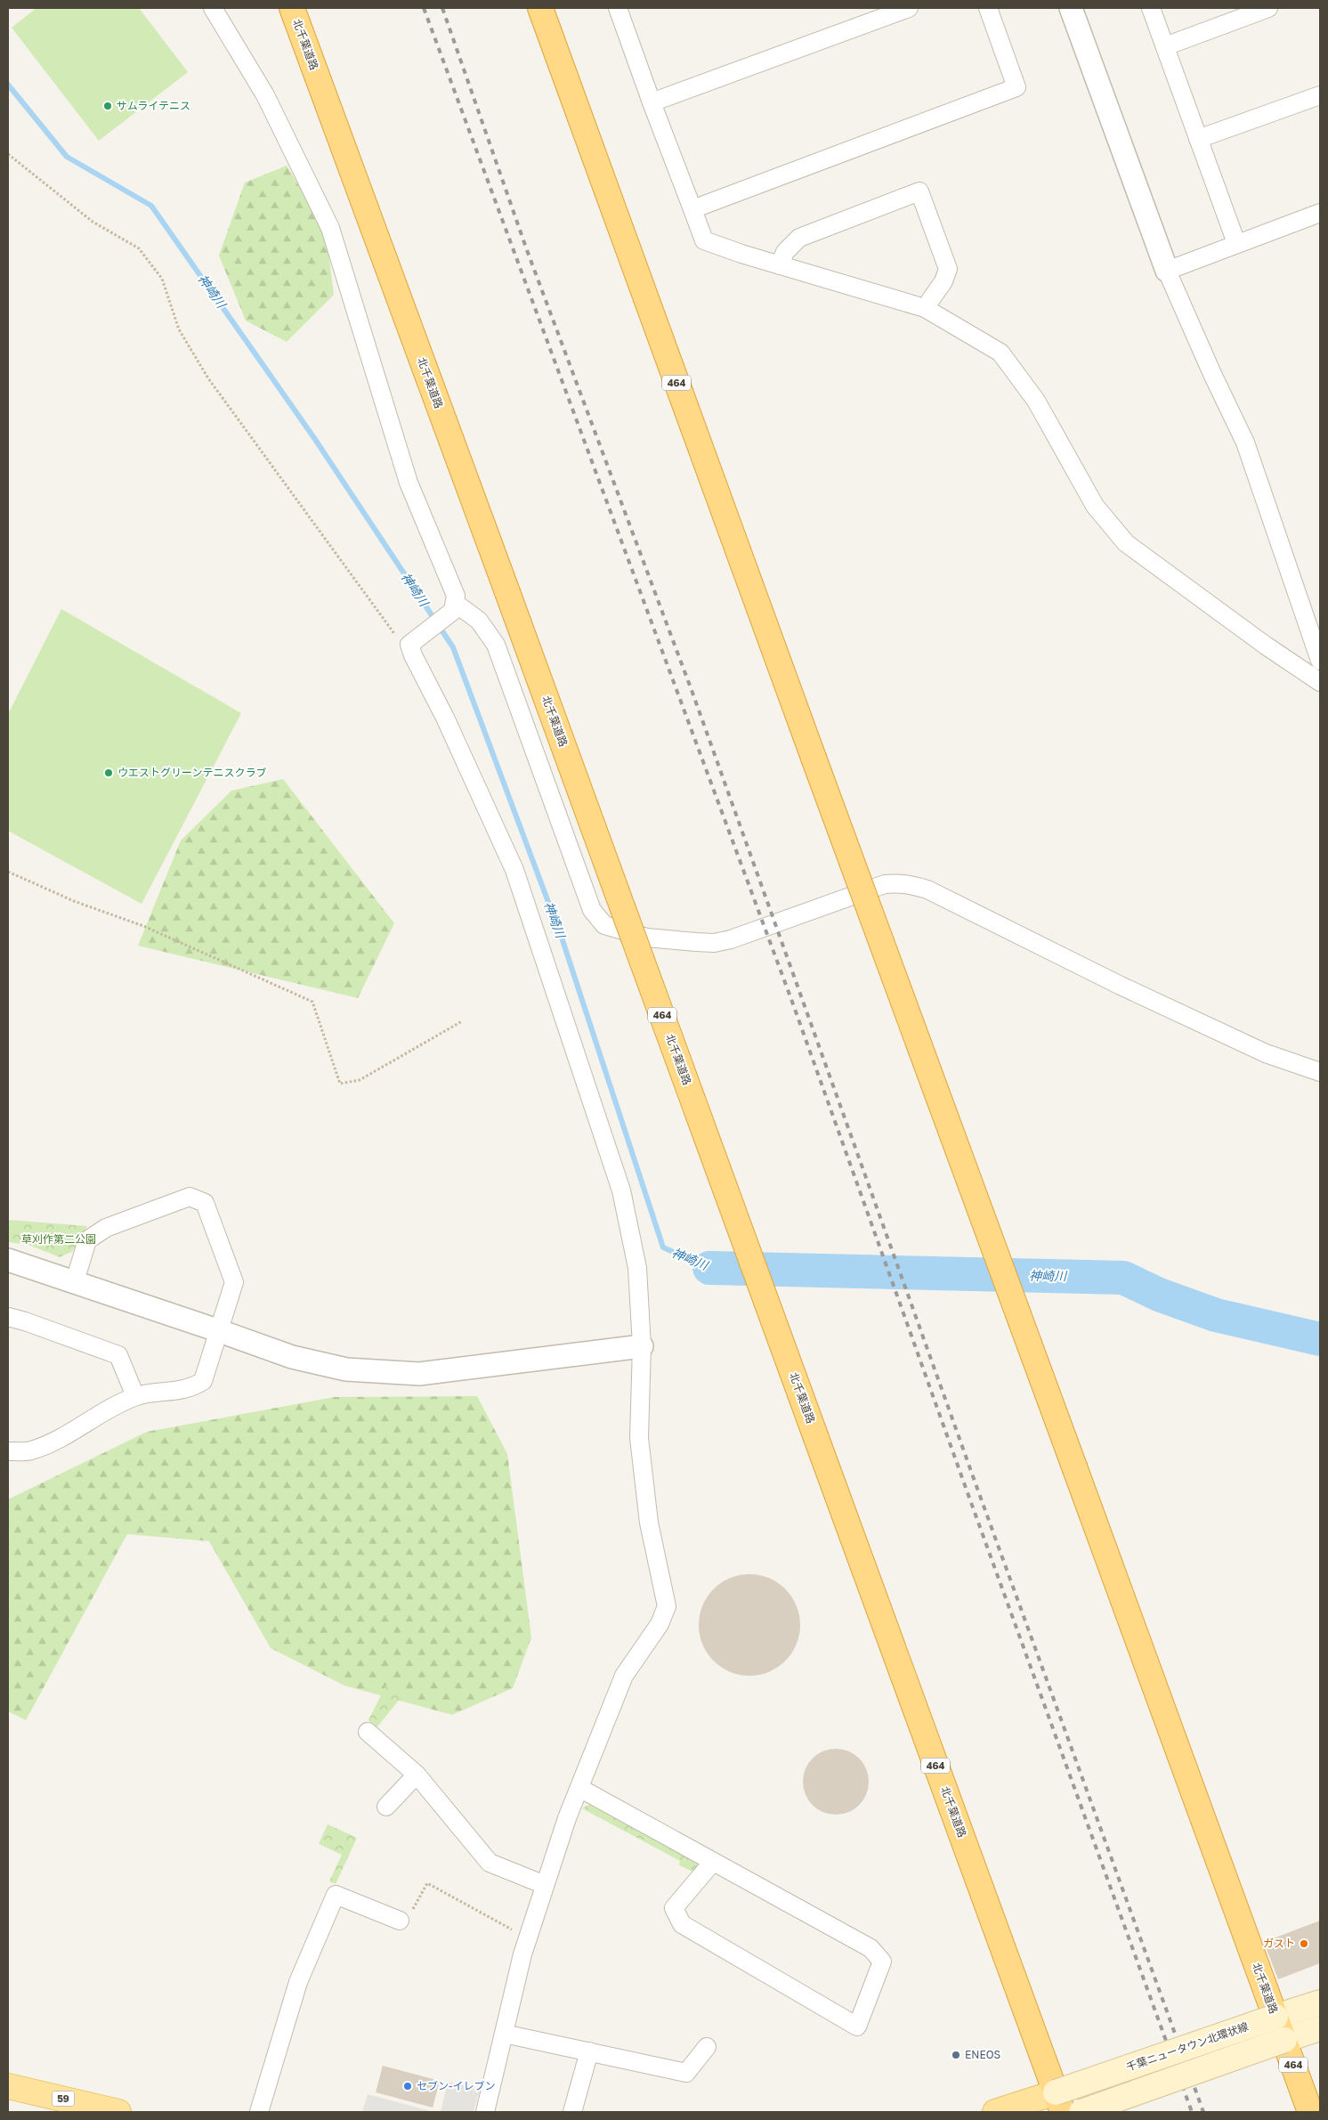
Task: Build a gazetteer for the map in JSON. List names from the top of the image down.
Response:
{
  "streets": {
    "highway": ["北千葉道路", "464"],
    "main road": ["千葉ニュータウン北環状線", "59"]
  },
  "crossings": [
    ["北千葉道路", "千葉ニュータウン北環状線"]
  ],
  "water": ["神崎川"],
  "parks": ["草刈作第二公園"],
  "places": [
    "サムライテニス",
    "ウエストグリーンテニスクラブ",
    "ガスト",
    "ENEOS",
    "セブン-イレブン"
  ]
}
